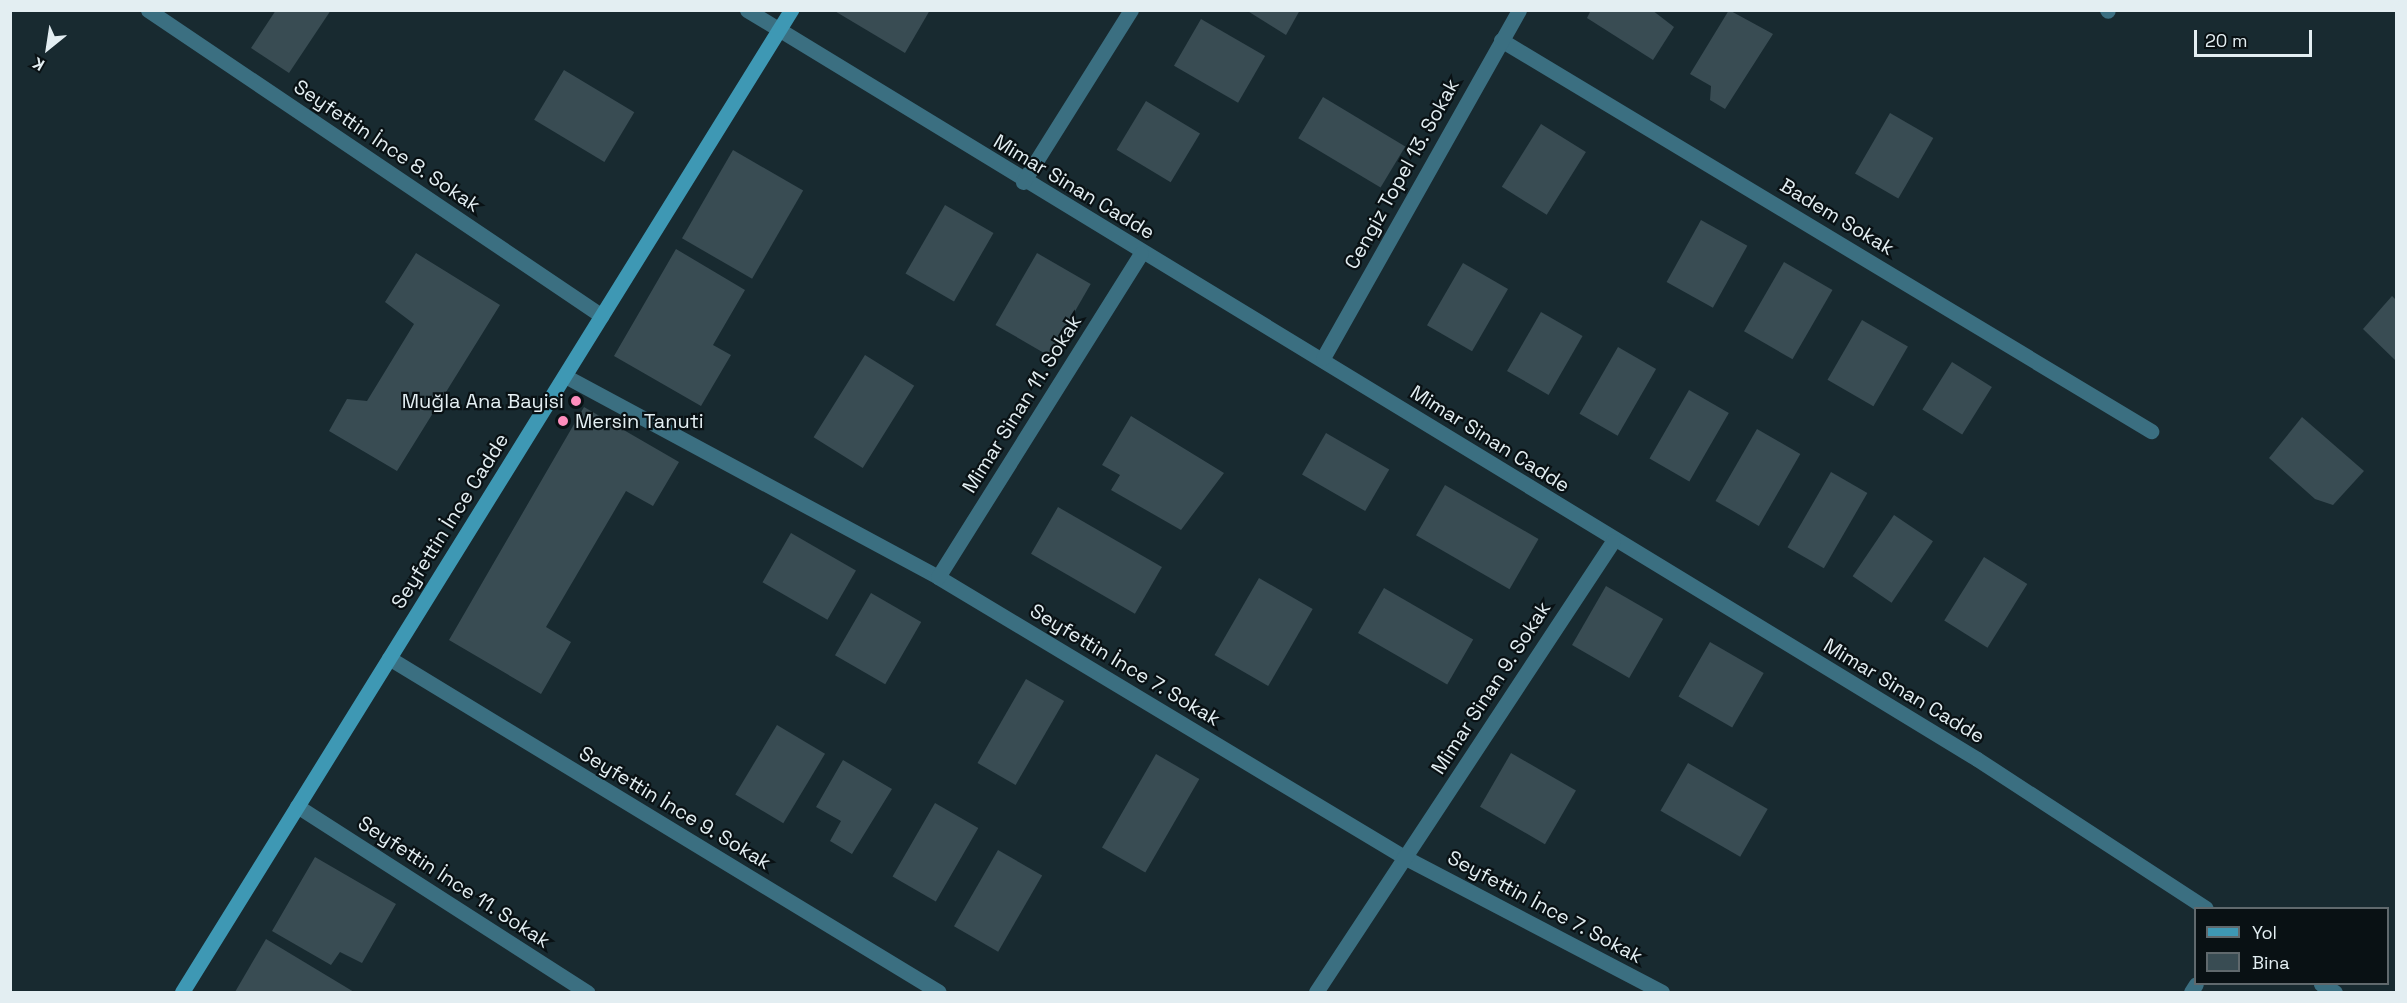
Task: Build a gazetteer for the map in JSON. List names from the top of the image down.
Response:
{
  "streets": {
    "main road": ["Seyfettin İnce Cadde"],
    "street": [
      "Seyfettin İnce 8. Sokak",
      "Cengiz Topel 13. Sokak",
      "Mimar Sinan Cadde",
      "Badem Sokak",
      "Mimar Sinan 11. Sokak",
      "Seyfettin İnce 7. Sokak",
      "Mimar Sinan 9. Sokak",
      "Seyfettin İnce 9. Sokak",
      "Seyfettin İnce 11. Sokak"
    ]
  },
  "crossings": [
    ["Seyfettin İnce 8. Sokak", "Seyfettin İnce Cadde"],
    ["Cengiz Topel 13. Sokak", "Mimar Sinan Cadde"],
    ["Cengiz Topel 13. Sokak", "Badem Sokak"],
    ["Mimar Sinan Cadde", "Mimar Sinan 11. Sokak"],
    ["Mimar Sinan Cadde", "Seyfettin İnce Cadde"],
    ["Mimar Sinan Cadde", "Mimar Sinan 9. Sokak"],
    ["Mimar Sinan 11. Sokak", "Seyfettin İnce 7. Sokak"],
    ["Seyfettin İnce Cadde", "Seyfettin İnce 7. Sokak"],
    ["Seyfettin İnce Cadde", "Seyfettin İnce 9. Sokak"],
    ["Seyfettin İnce Cadde", "Seyfettin İnce 11. Sokak"],
    ["Seyfettin İnce 7. Sokak", "Mimar Sinan 9. Sokak"]
  ],
  "places": ["Muğla Ana Bayisi", "Mersin Tanuti"],
  "legend": ["Yol", "Bina"],
  "scale_bar": "20 m",
  "north": "bottom left"
}
